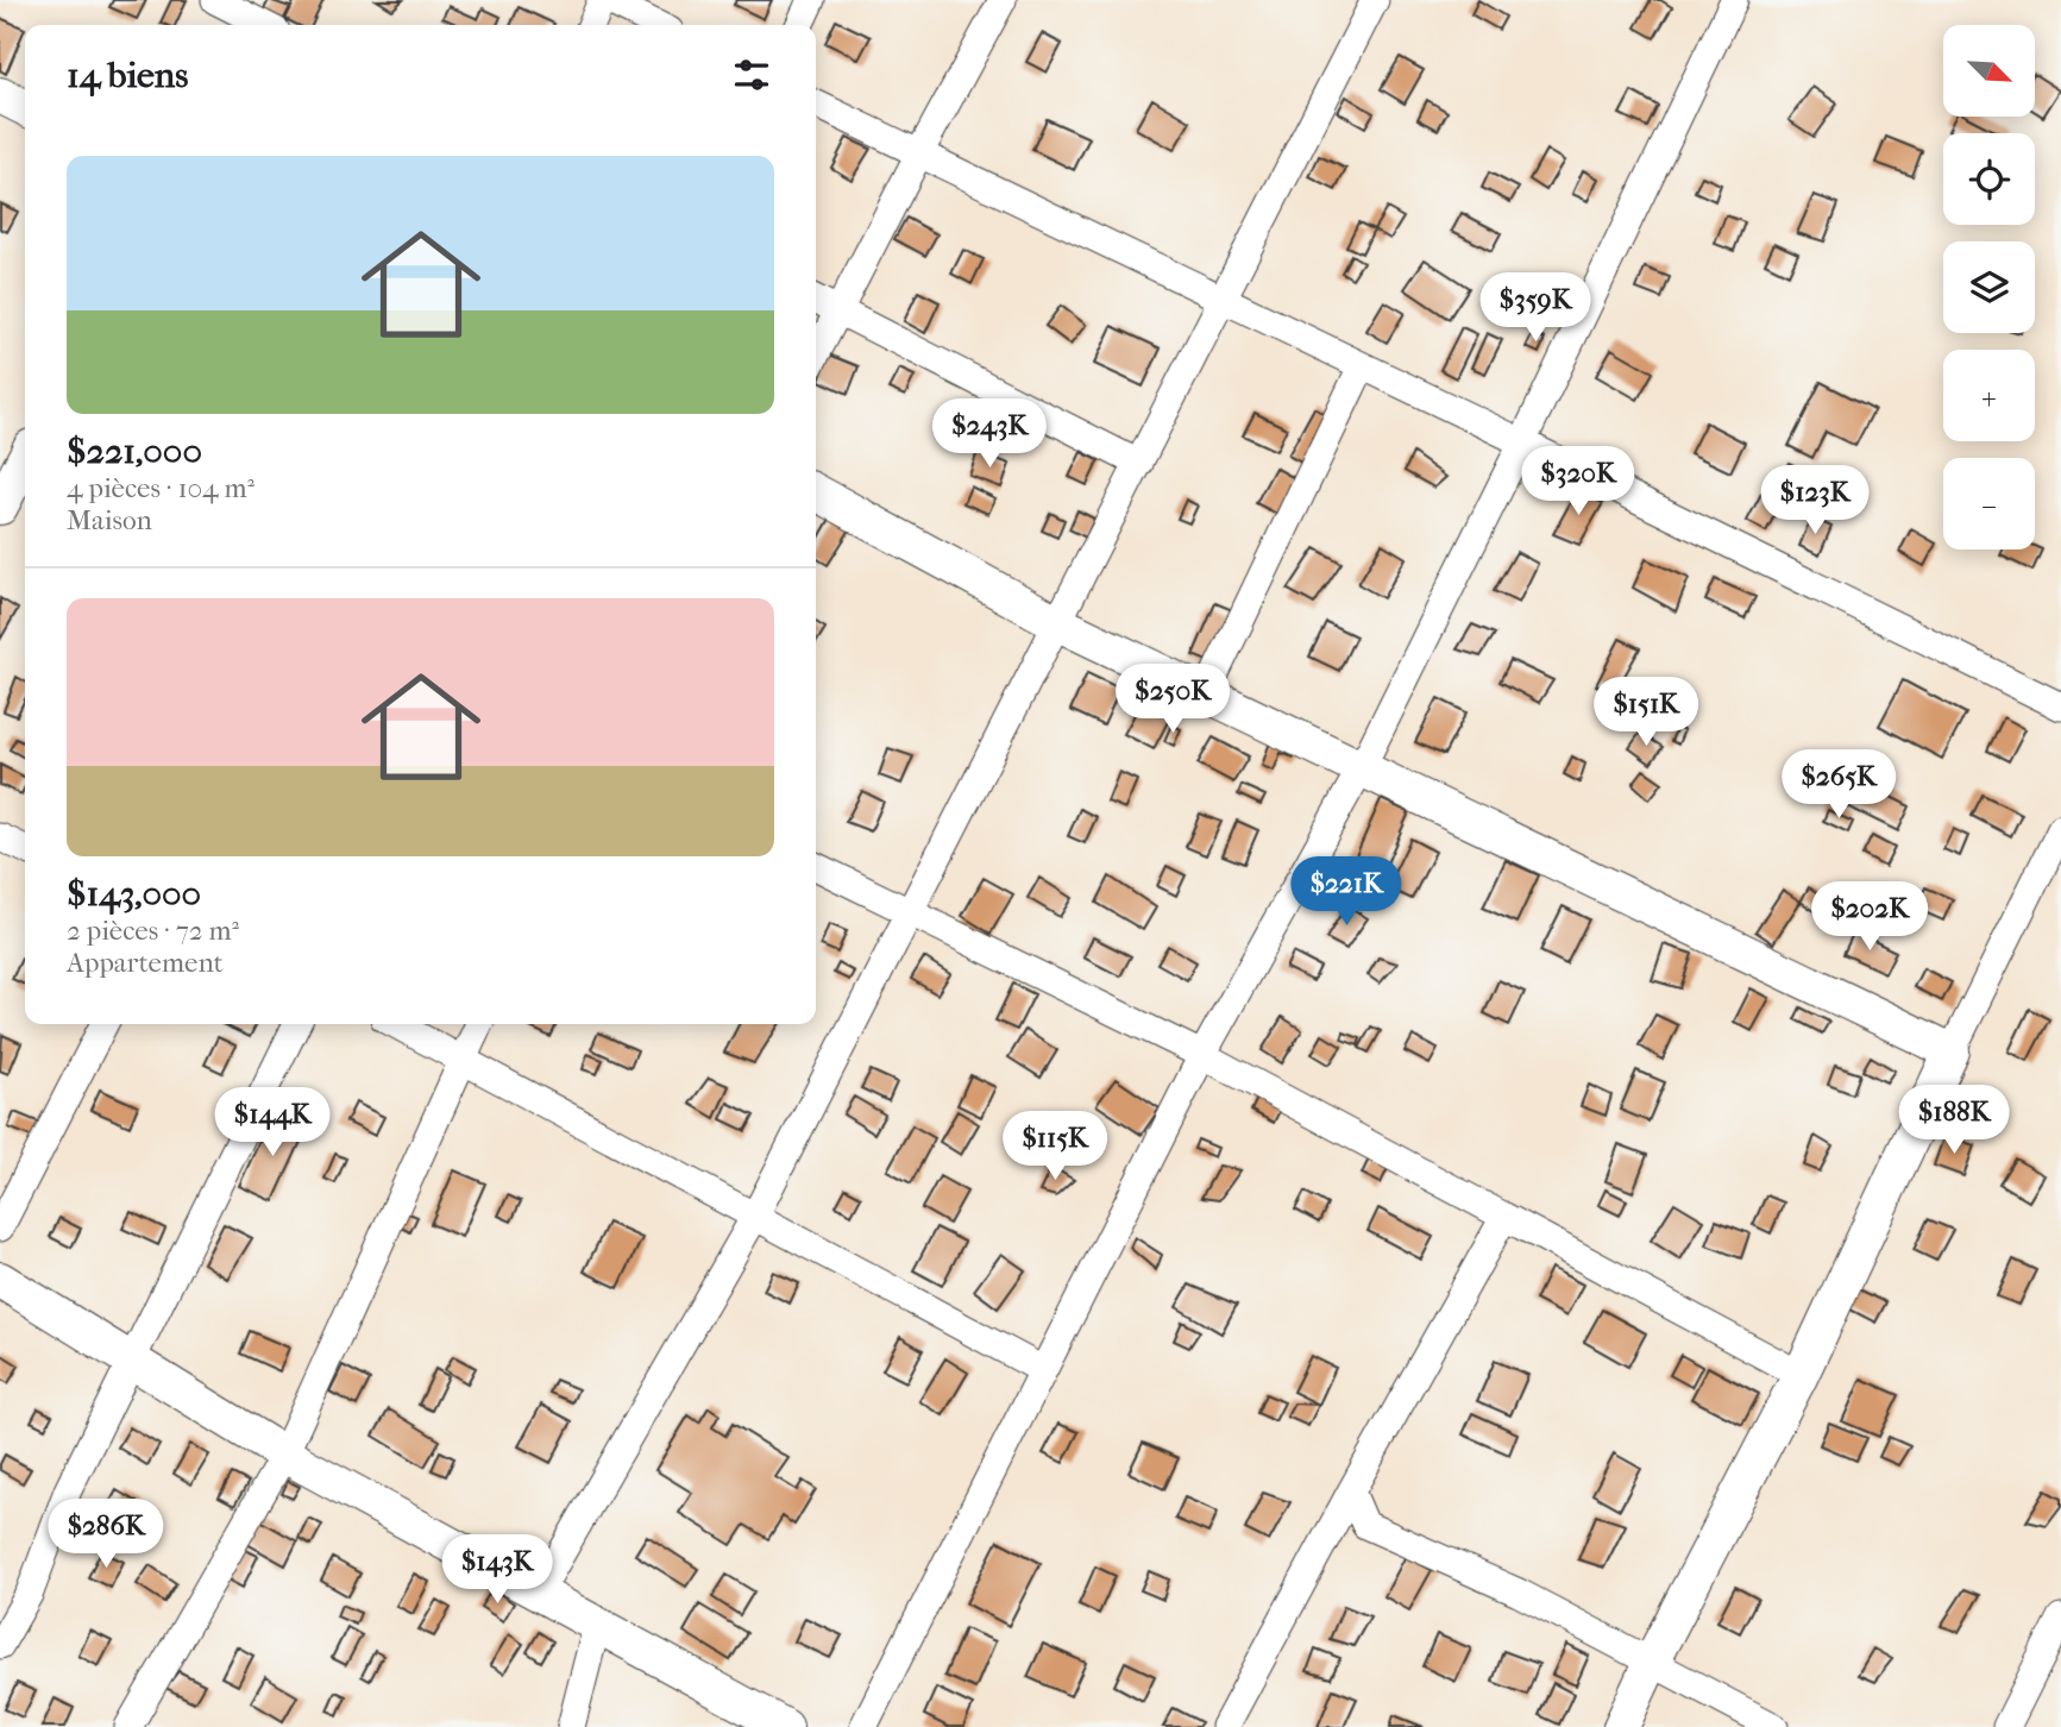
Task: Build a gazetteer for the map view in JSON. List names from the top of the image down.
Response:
{
  "north": "bottom right",
  "page": {
    "map_buttons": ["+", "−"],
    "heading": "14 biens",
    "list": [
      {
        "name": "$221,000",
        "note": "4 pièces · 104 m² · Maison"
      },
      {
        "name": "$143,000",
        "note": "2 pièces · 72 m² · Appartement"
      }
    ],
    "price": [
      "$359K",
      "$243K",
      "$320K",
      "$123K",
      "$250K",
      "$151K",
      "$265K",
      "$221K",
      "$202K",
      "$188K",
      "$144K",
      "$115K",
      "$286K",
      "$143K"
    ]
  }
}
